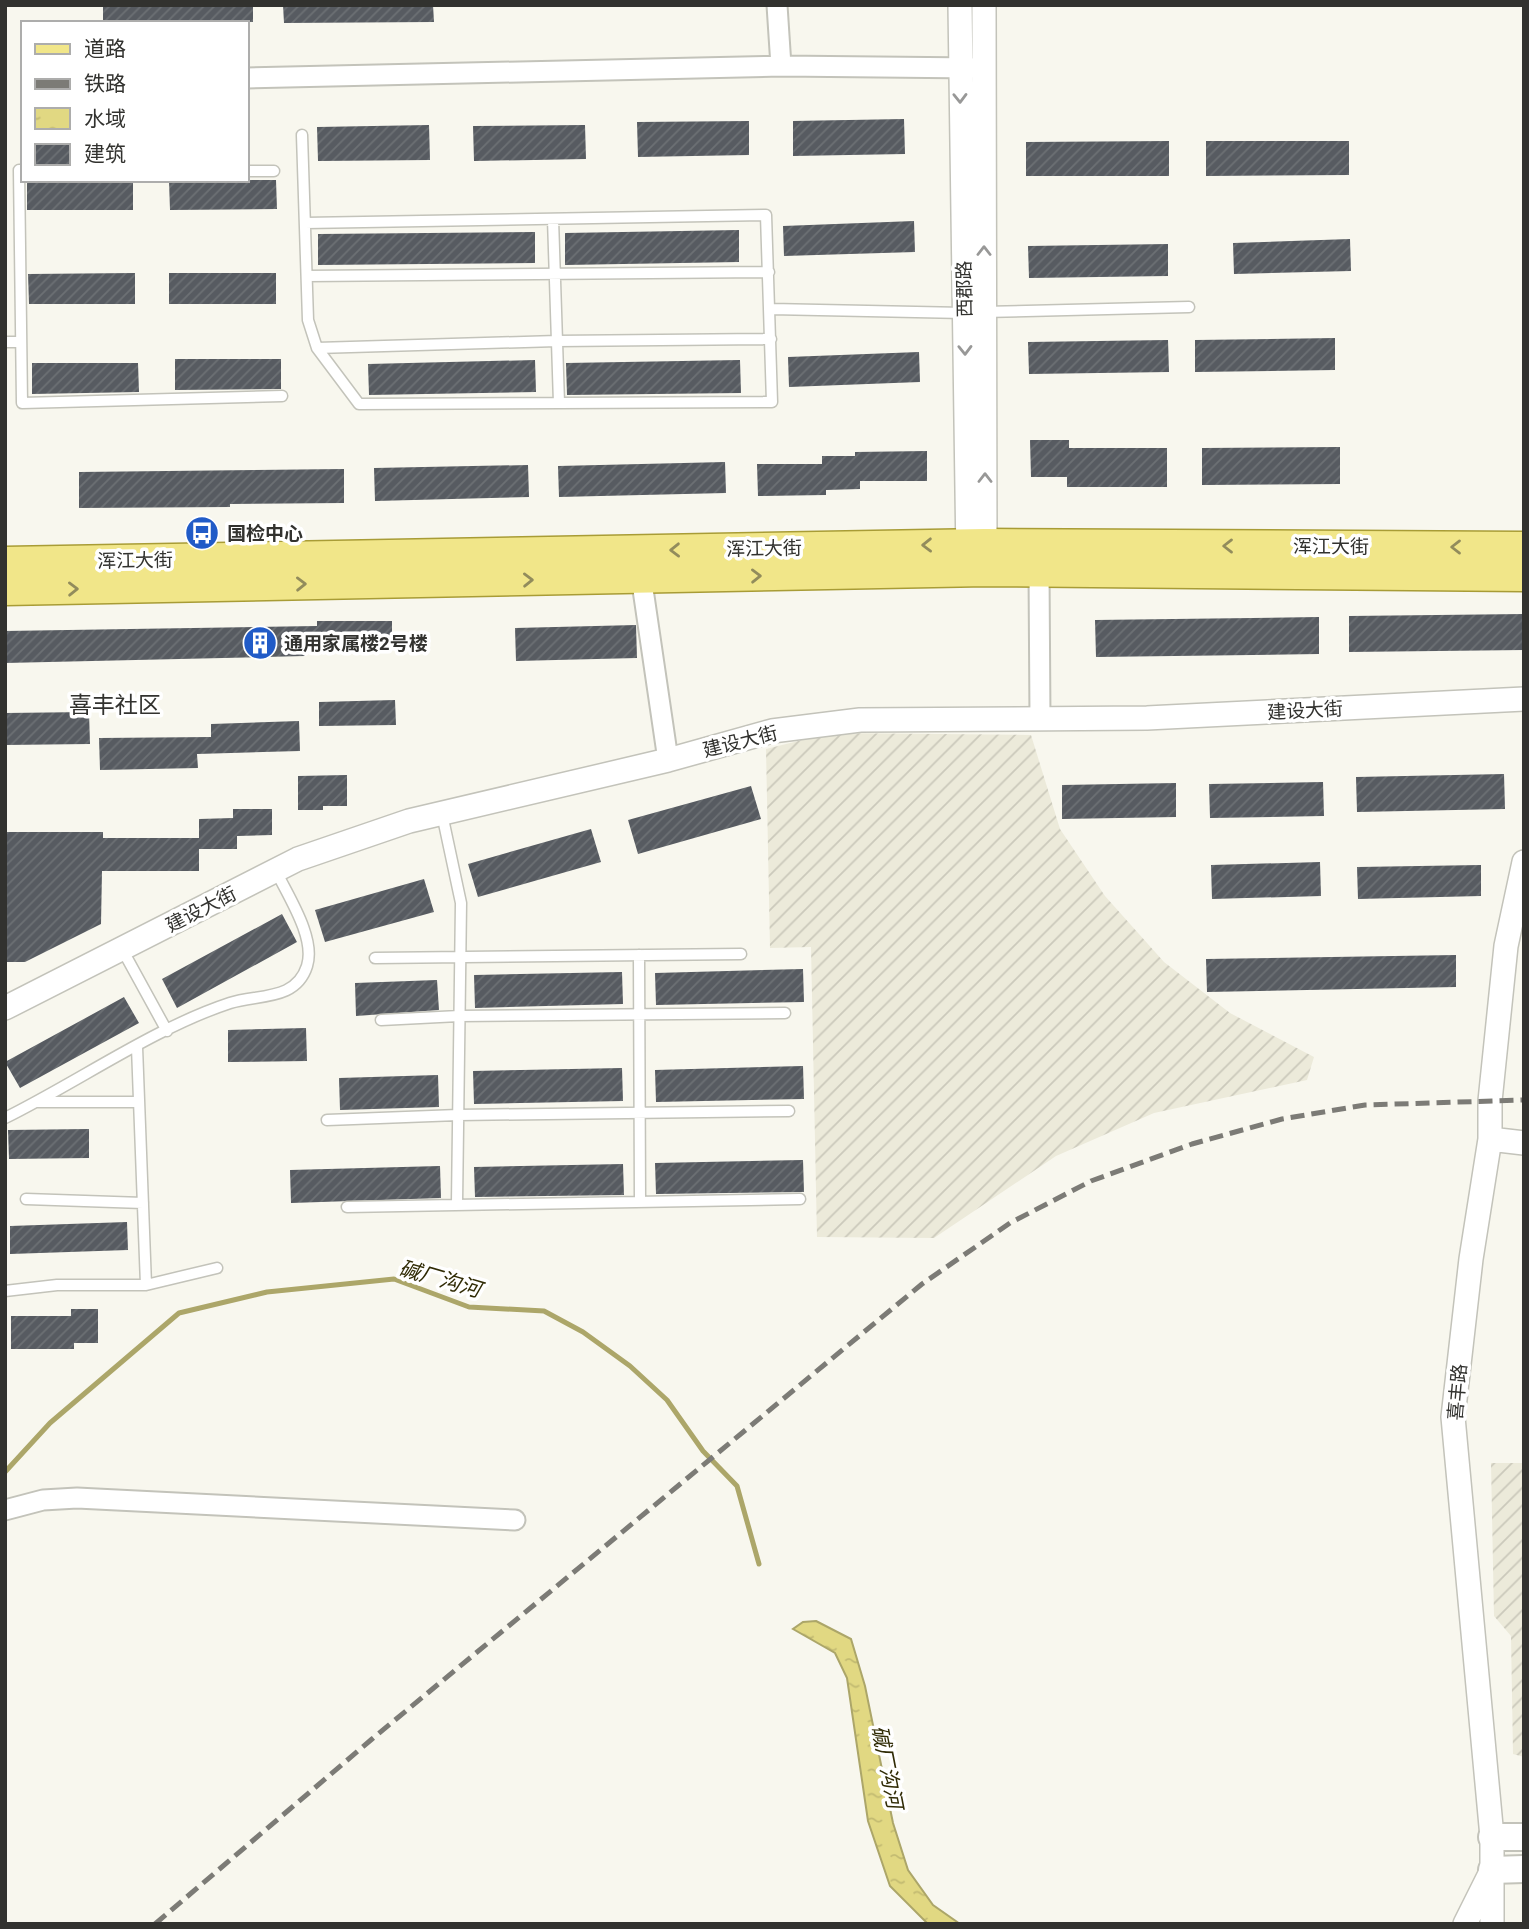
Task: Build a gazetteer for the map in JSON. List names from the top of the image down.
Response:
{
  "streets": {
    "main road": ["浑江大街"],
    "street": ["西郡路", "建设大街", "喜丰路"]
  },
  "crossings": [
    ["西郡路", "浑江大街"]
  ],
  "districts": ["喜丰社区"],
  "water": ["碱厂沟河"],
  "places": {
    "bus stop": ["国检中心"],
    "building": ["通用家属楼2号楼"]
  },
  "legend": [
    "道路",
    "铁路",
    "水域",
    "建筑"
  ]
}
